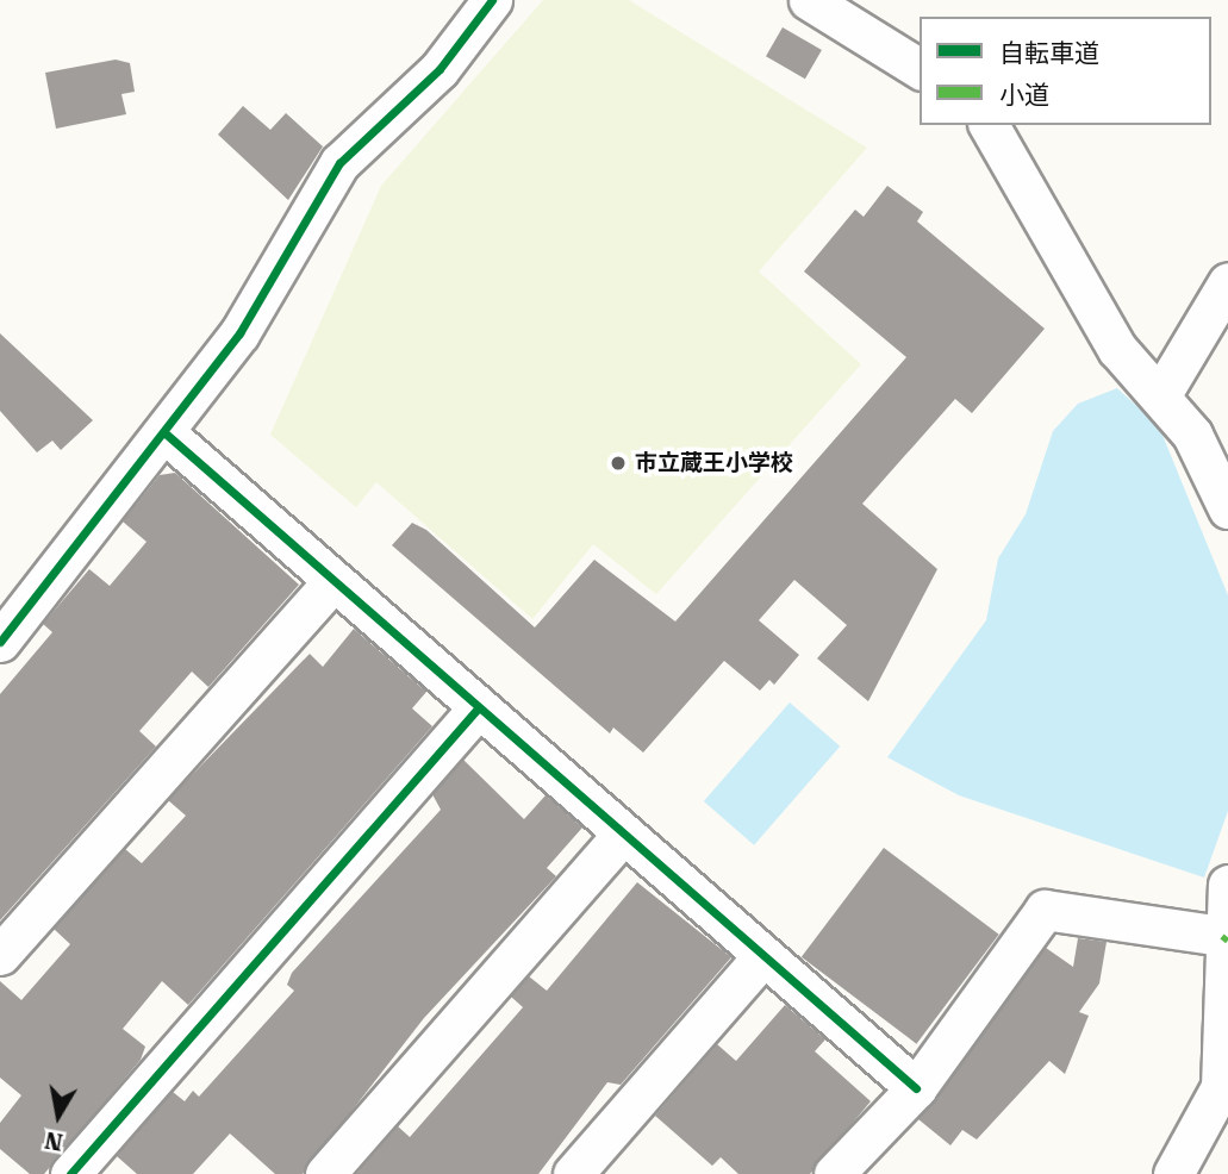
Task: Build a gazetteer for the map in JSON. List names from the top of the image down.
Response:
{
  "places": ["市立蔵王小学校"],
  "legend": ["自転車道", "小道"],
  "north": "bottom"
}
